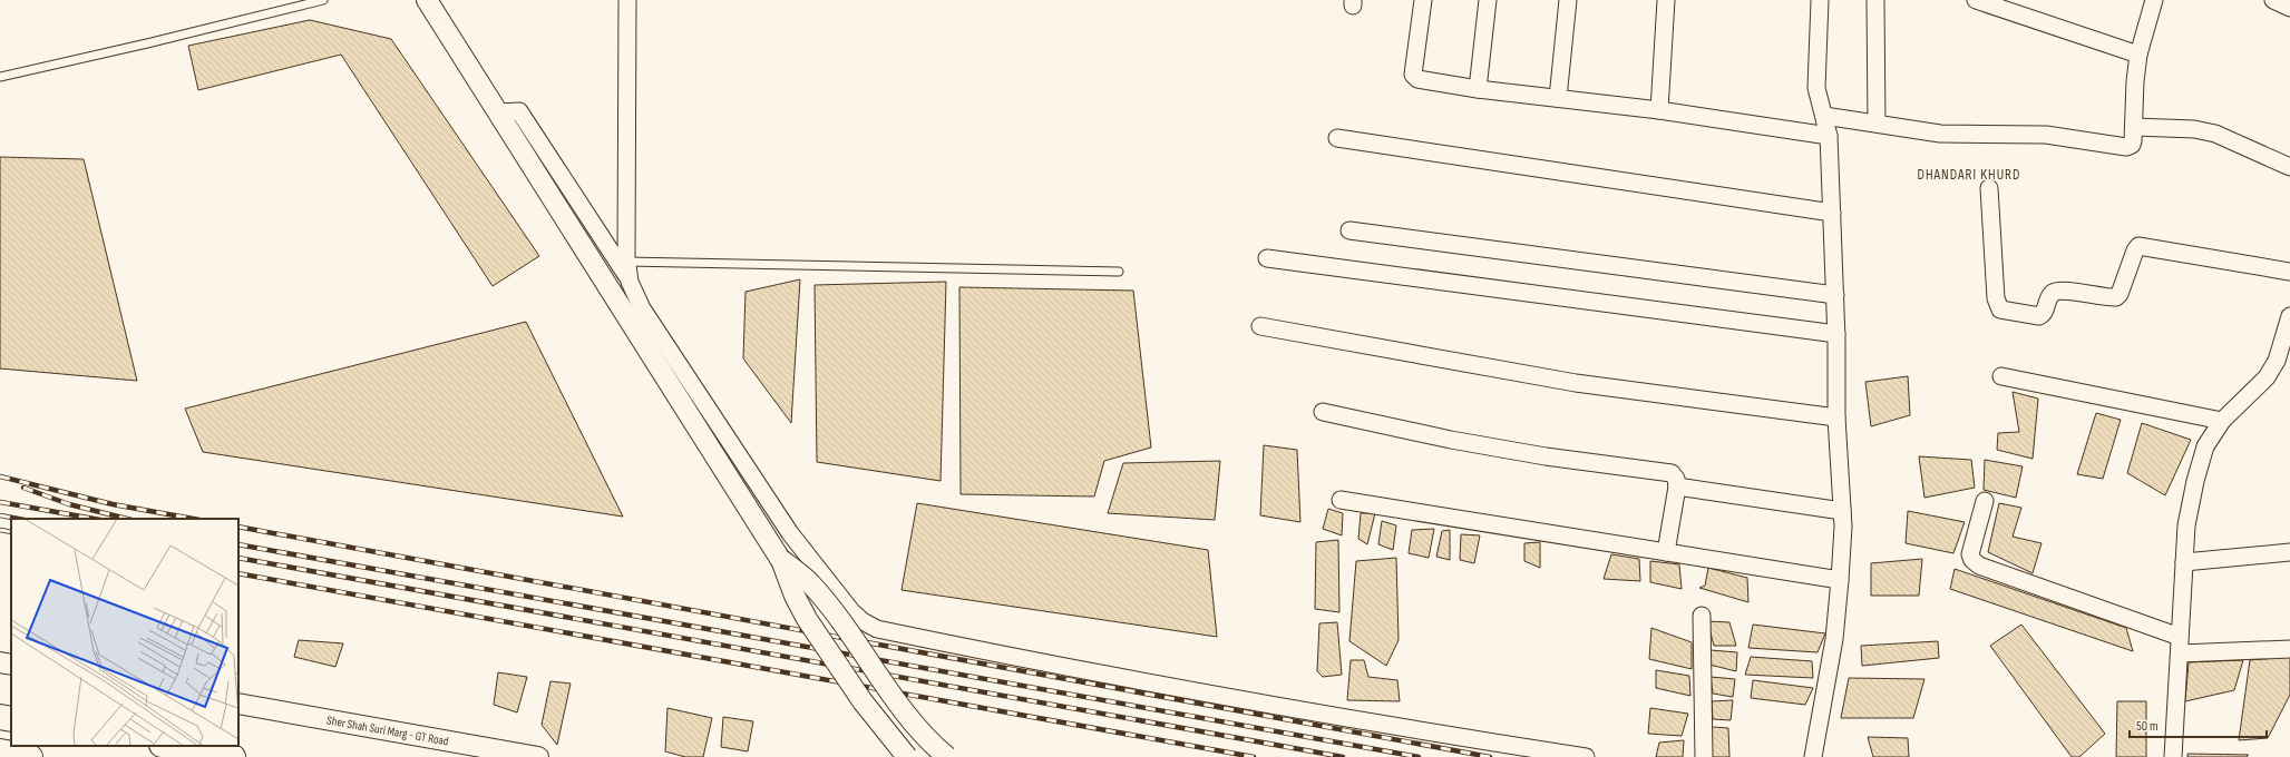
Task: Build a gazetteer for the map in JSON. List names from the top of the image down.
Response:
{
  "streets": {
    "street": ["Sher Shah Suri Marg - GT Road"]
  },
  "districts": ["DHANDARI KHURD"],
  "scale_bar": "50 m"
}
